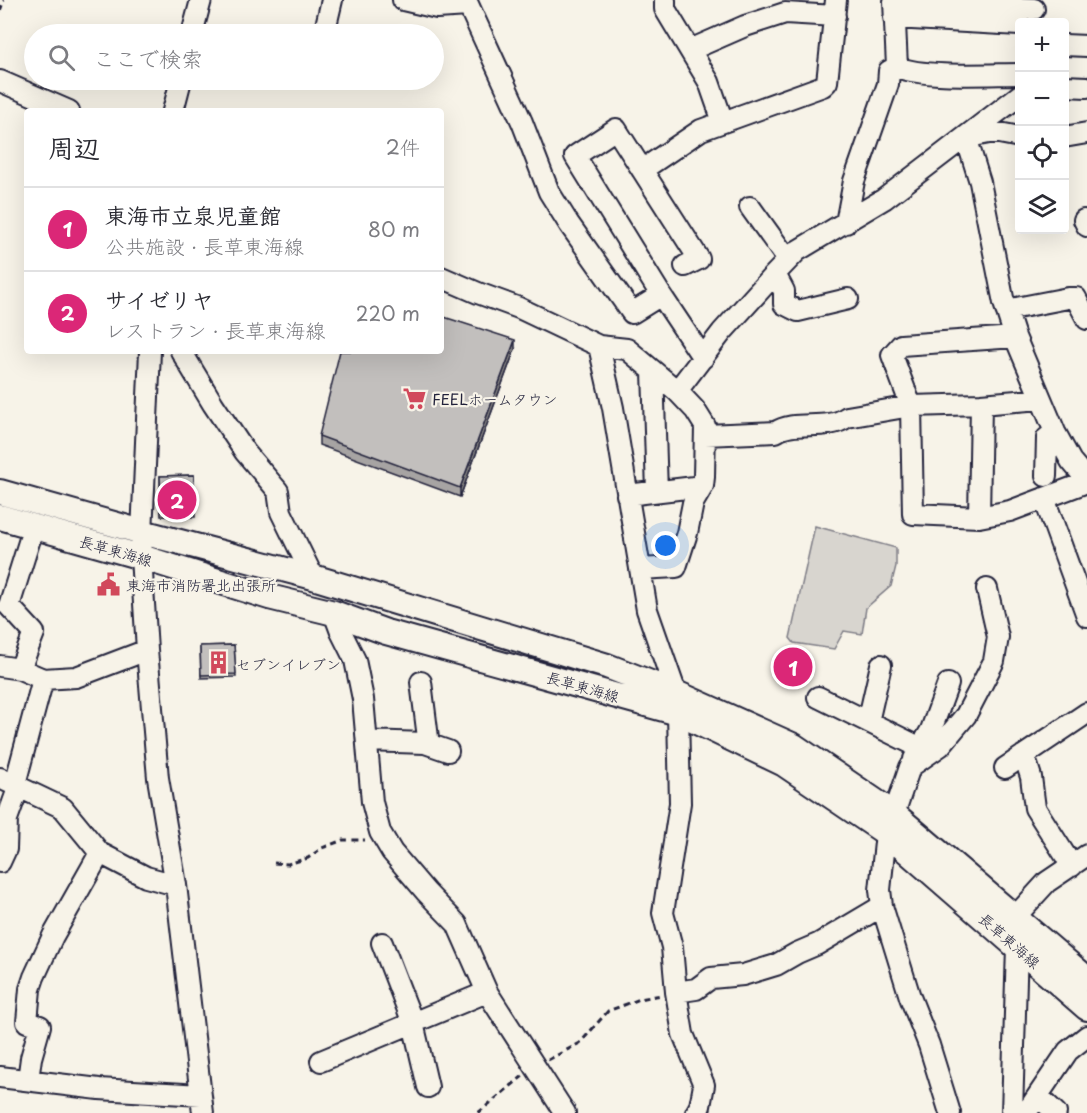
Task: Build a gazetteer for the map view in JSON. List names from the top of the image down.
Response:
{
  "streets": {
    "main road": ["長草東海線"]
  },
  "places": {
    "supermarket": ["FEELホームタウン"],
    "public building": ["東海市消防署北出張所"],
    "building": ["セブンイレブン"]
  },
  "page": {
    "map_buttons": ["+", "−"],
    "search": "ここで検索",
    "heading": ["周辺", "2件"],
    "list": [
      {
        "mark": "1",
        "name": "東海市立泉児童館",
        "note": "公共施設 · 長草東海線",
        "value": "80 m"
      },
      {
        "mark": "2",
        "name": "サイゼリヤ",
        "note": "レストラン · 長草東海線",
        "value": "220 m"
      }
    ],
    "pins": ["2", "1"]
  }
}
